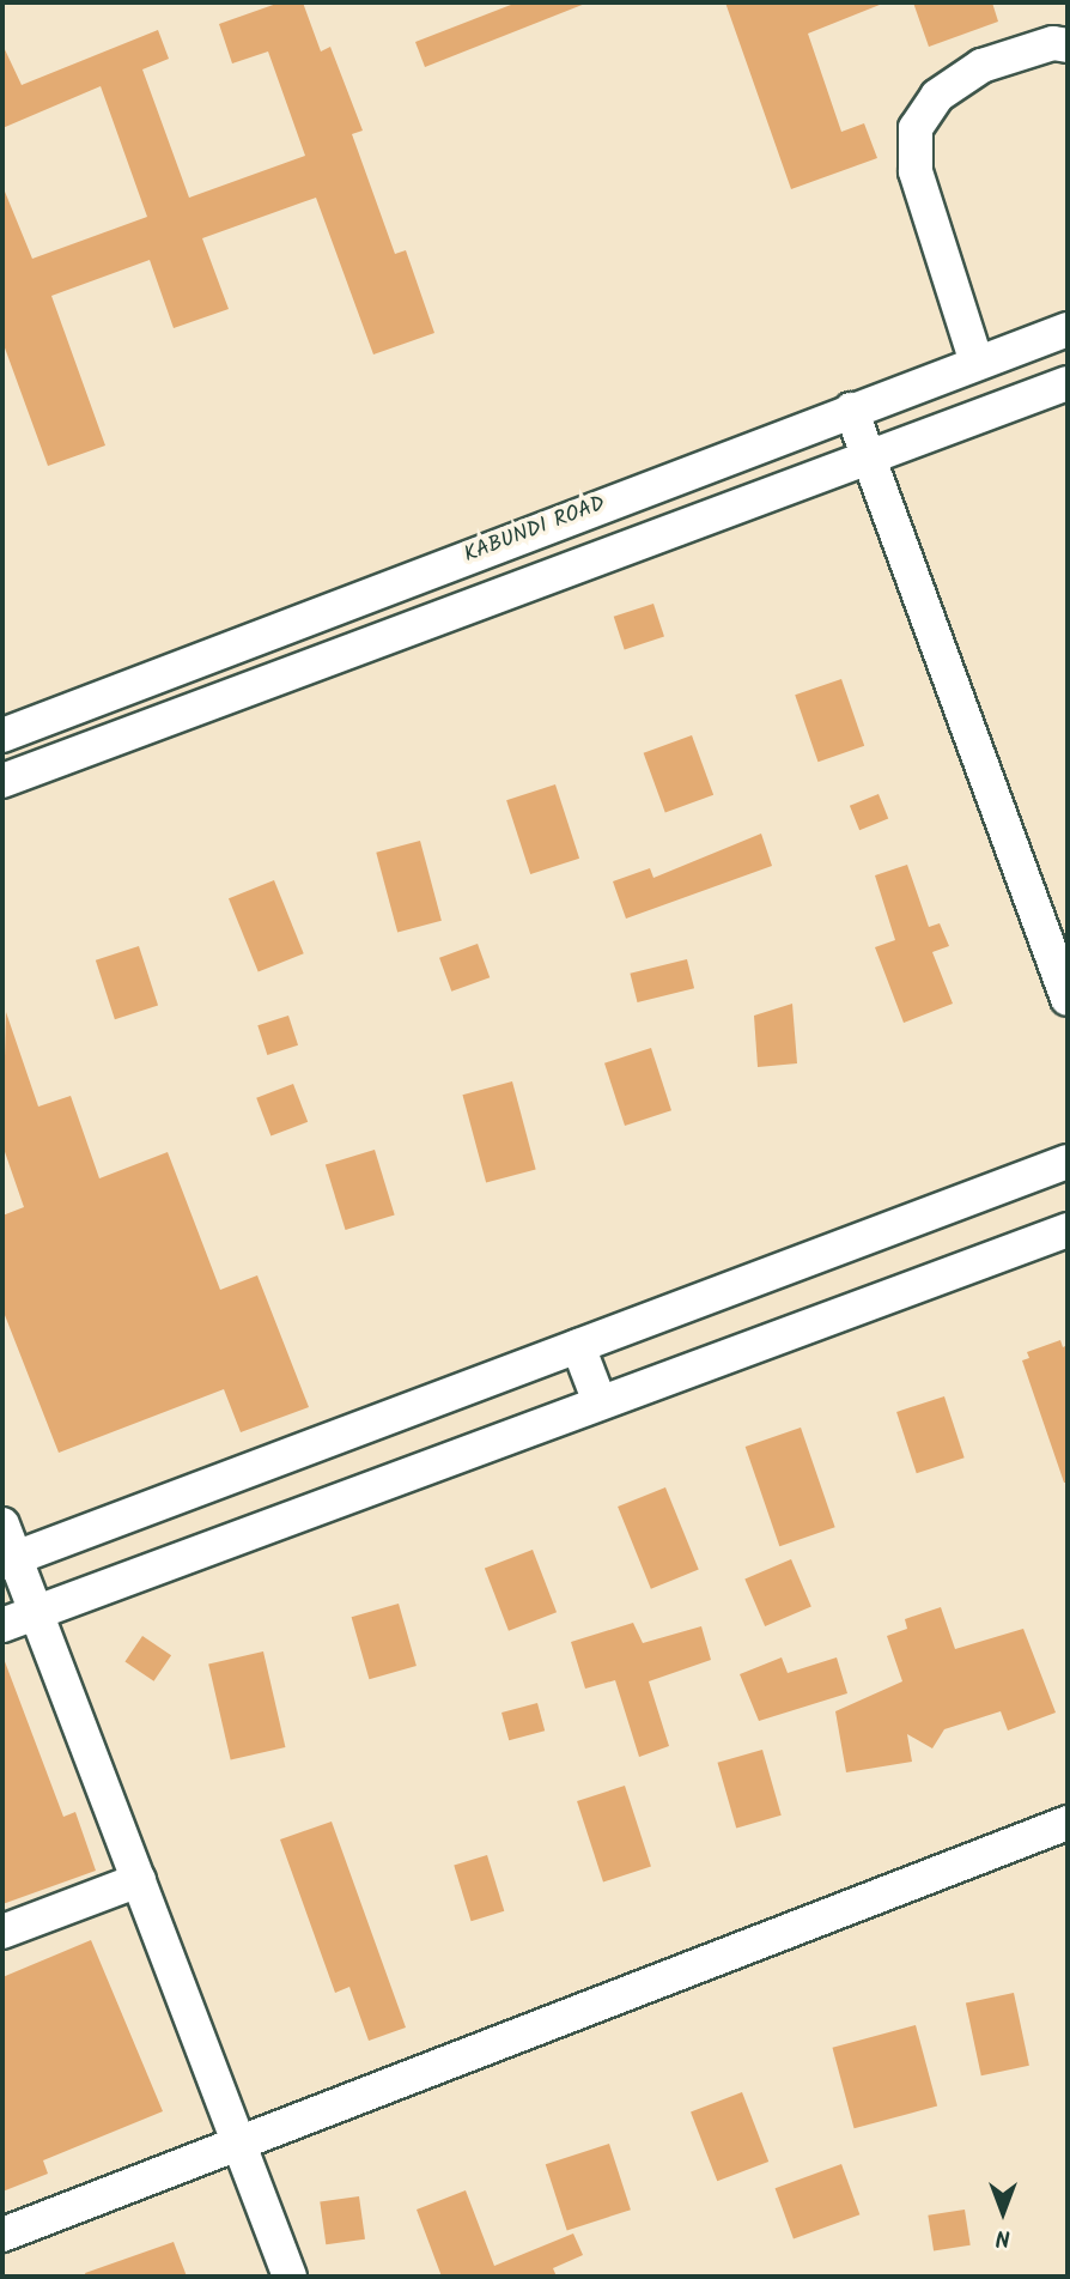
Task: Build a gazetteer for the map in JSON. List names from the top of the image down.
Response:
{
  "streets": {
    "street": ["KABUNDI ROAD"]
  },
  "north": "bottom"
}
